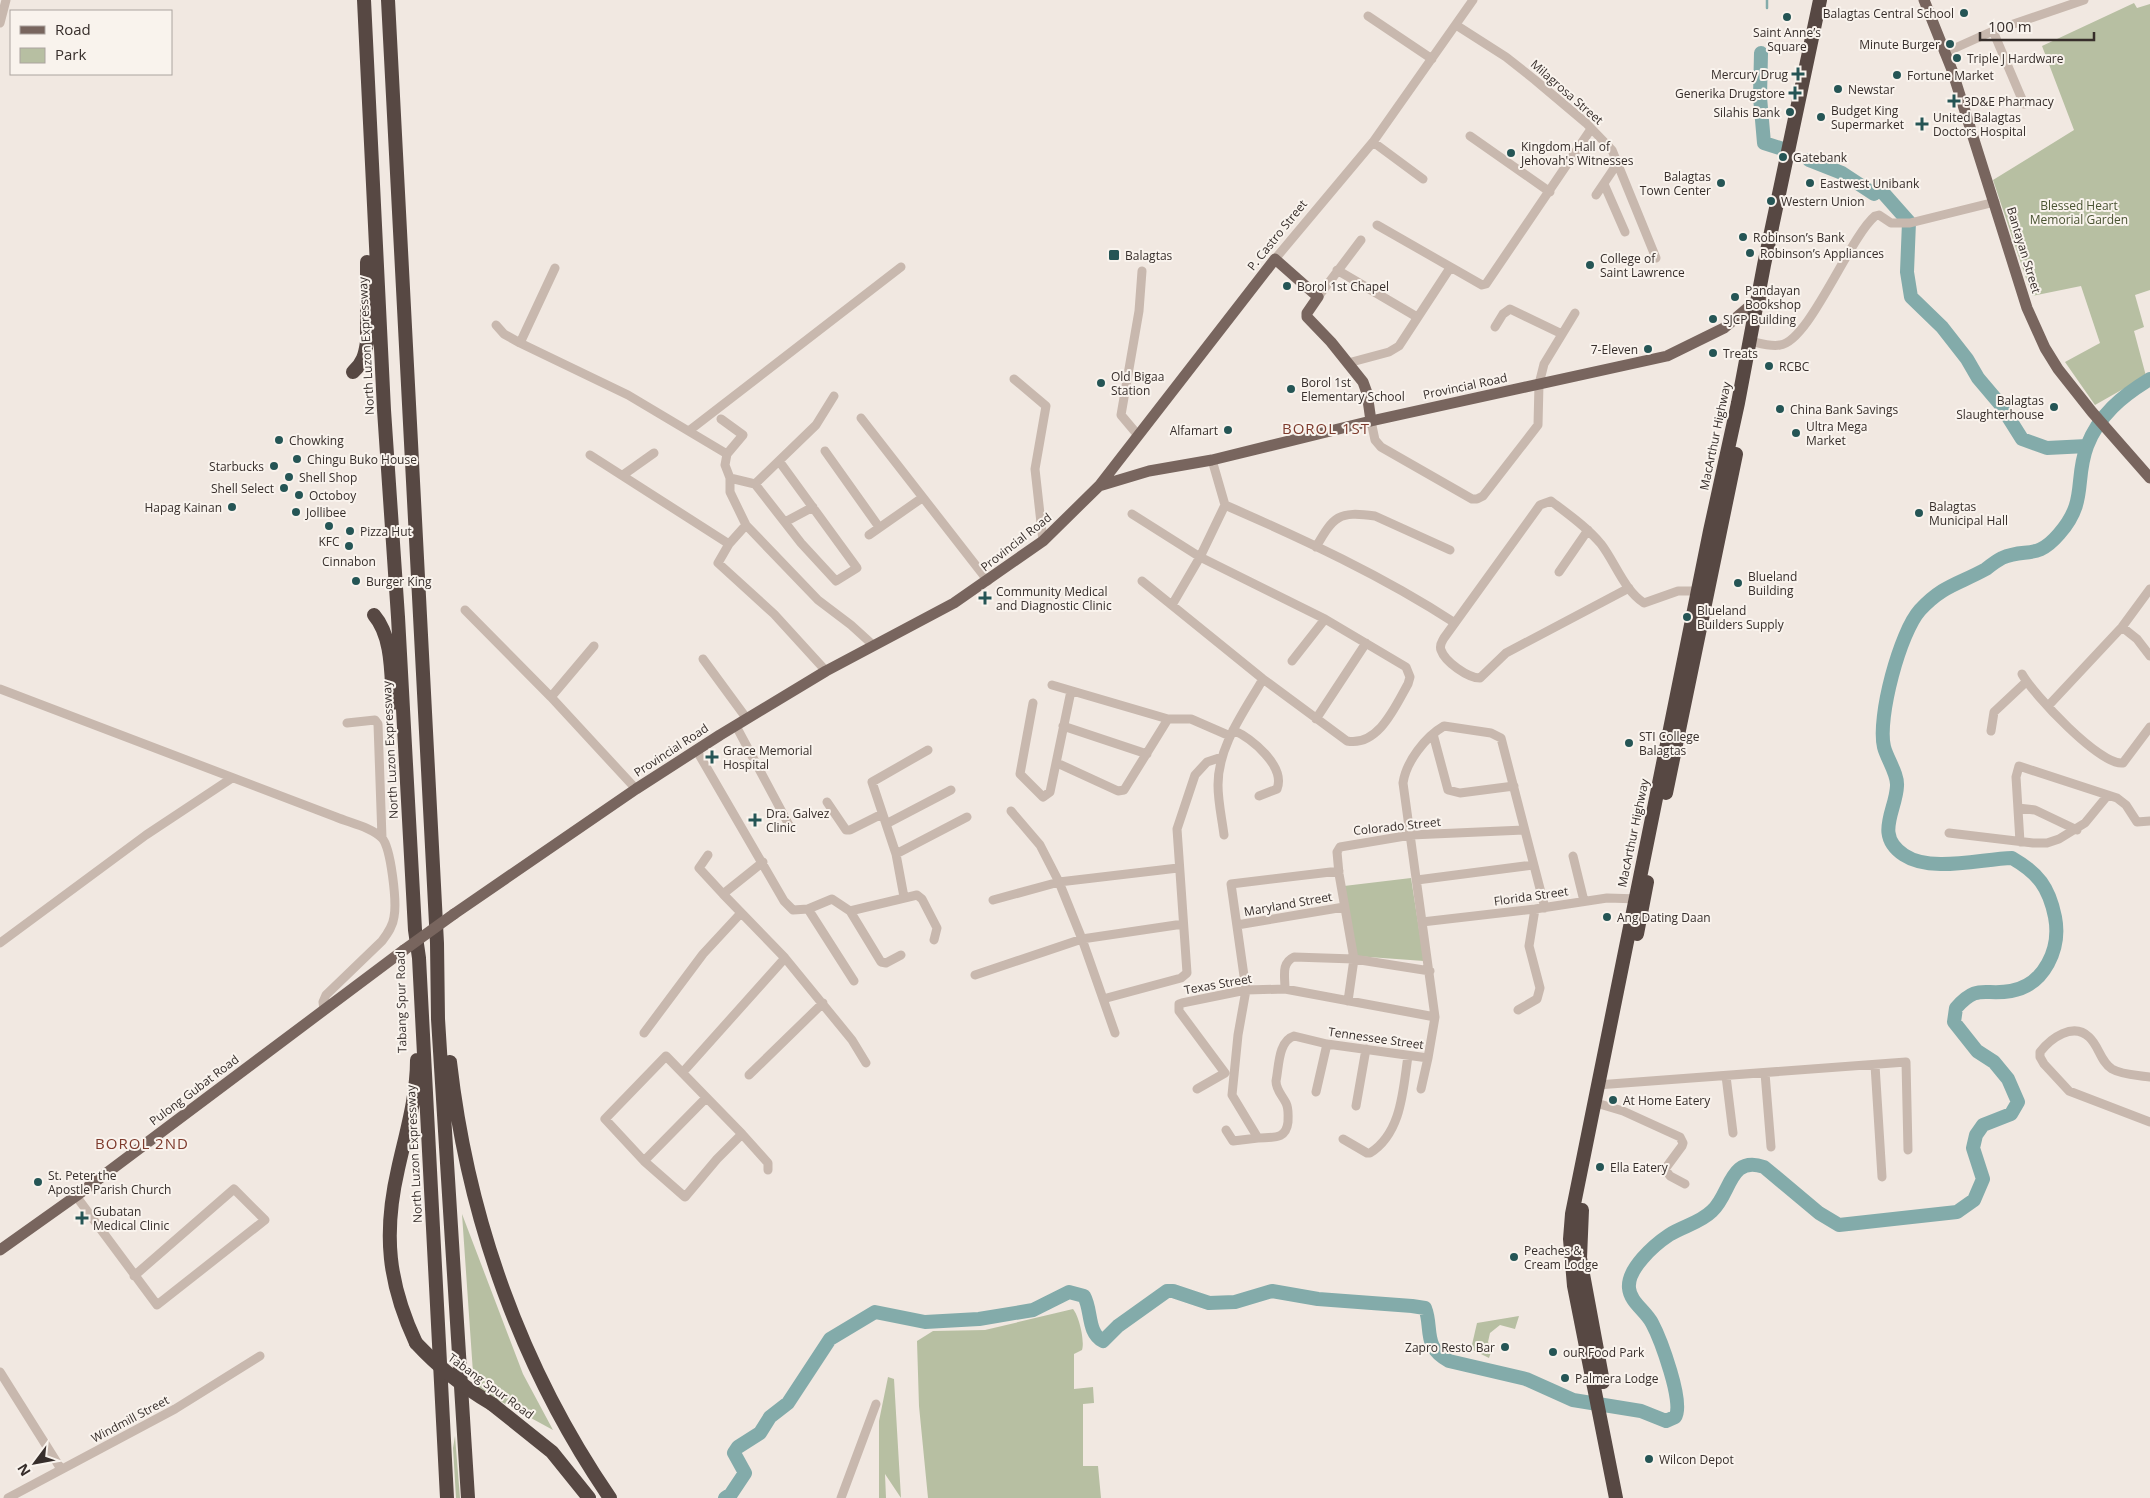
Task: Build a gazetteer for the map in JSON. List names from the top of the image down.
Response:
{
  "streets": {
    "highway": ["North Luzon Expressway", "MacArthur Highway", "Tabang Spur Road"],
    "main road": [
      "P. Castro Street",
      "Bantayan Street",
      "Provincial Road",
      "Pulong Gubat Road"
    ],
    "street": [
      "Milagrosa Street",
      "Colorado Street",
      "Florida Street",
      "Maryland Street",
      "Texas Street",
      "Tennessee Street",
      "Windmill Street"
    ]
  },
  "crossings": [
    ["Milagrosa Street", "P. Castro Street"],
    ["P. Castro Street", "Provincial Road"],
    ["North Luzon Expressway", "Tabang Spur Road"],
    ["Provincial Road", "MacArthur Highway"],
    ["Provincial Road", "Pulong Gubat Road"],
    ["MacArthur Highway", "Florida Street"],
    ["Colorado Street", "Maryland Street"],
    ["Colorado Street", "Texas Street"],
    ["Colorado Street", "Tennessee Street"],
    ["Florida Street", "Tennessee Street"],
    ["Texas Street", "Tennessee Street"]
  ],
  "districts": ["BOROL 1ST", "BOROL 2ND"],
  "parks": ["Blessed Heart Memorial Garden"],
  "places": {
    "other": [
      "Balagtas Central School",
      "Saint Anne’s Square",
      "Minute Burger",
      "Triple J Hardware",
      "Fortune Market",
      "Newstar",
      "Silahis Bank",
      "Budget King Supermarket",
      "Kingdom Hall of Jehovah's Witnesses",
      "Gatebank",
      "Balagtas Town Center",
      "Eastwest Unibank",
      "Western Union",
      "Robinson’s Bank",
      "Robinson’s Appliances",
      "College of Saint Lawrence",
      "Borol 1st Chapel",
      "Pandayan Bookshop",
      "SJCP Building",
      "7-Eleven",
      "Treats",
      "RCBC",
      "Old Bigaa Station",
      "Borol 1st Elementary School",
      "Balagtas Slaughterhouse",
      "China Bank Savings",
      "Alfamart",
      "Ultra Mega Market",
      "Chowking",
      "Chingu Buko House",
      "Starbucks",
      "Shell Shop",
      "Shell Select",
      "Octoboy",
      "Hapag Kainan",
      "Jollibee",
      "Balagtas Municipal Hall",
      "KFC",
      "Pizza Hut",
      "Cinnabon",
      "Burger King",
      "Blueland Building",
      "Blueland Builders Supply",
      "STI College Balagtas",
      "Ang Dating Daan",
      "At Home Eatery",
      "Ella Eatery",
      "St. Peter the Apostle Parish Church",
      "Peaches & Cream Lodge",
      "Zapro Resto Bar",
      "ouR Food Park",
      "Palmera Lodge",
      "Wilcon Depot"
    ],
    "health": [
      "Mercury Drug",
      "Generika Drugstore",
      "3D&E Pharmacy",
      "United Balagtas Doctors Hospital",
      "Community Medical and Diagnostic Clinic",
      "Grace Memorial Hospital",
      "Dra. Galvez Clinic",
      "Gubatan Medical Clinic"
    ],
    "transit": ["Balagtas"]
  },
  "legend": ["Road", "Park"],
  "scale_bar": "100 m",
  "north": "bottom left"
}
